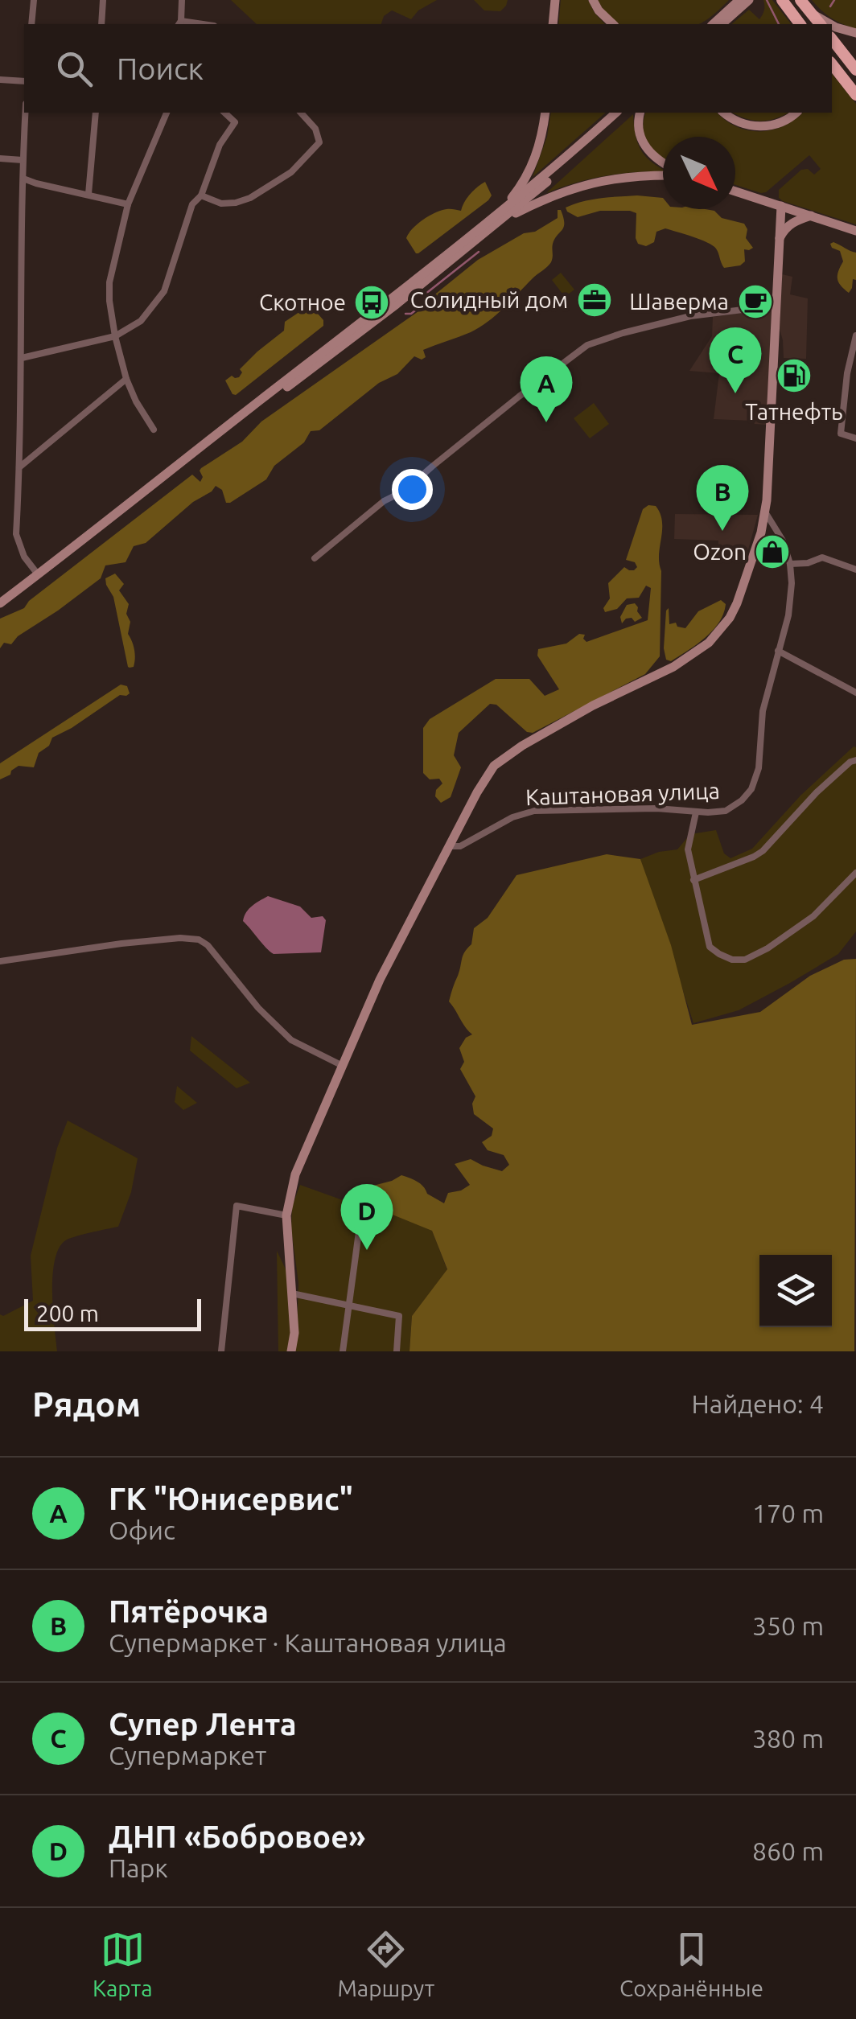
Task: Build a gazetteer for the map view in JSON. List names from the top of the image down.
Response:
{
  "streets": {
    "street": ["Каштановая улица"]
  },
  "places": {
    "office": ["Солидный дом"],
    "cafe": ["Шаверма"],
    "bus stop": ["Скотное"],
    "fuel station": ["Татнефть"],
    "shop": ["Ozon"]
  },
  "scale_bar": "200 m",
  "north": "bottom right",
  "page": {
    "search": "Поиск",
    "pins": [
      "C",
      "A",
      "B",
      "D"
    ],
    "scale": "200 m",
    "heading": ["Рядом", "Найдено: 4"],
    "list": [
      {
        "mark": "A",
        "name": "ГК \"Юнисервис\"",
        "note": "Офис",
        "value": "170 m"
      },
      {
        "mark": "B",
        "name": "Пятёрочка",
        "note": "Супермаркет · Каштановая улица",
        "value": "350 m"
      },
      {
        "mark": "C",
        "name": "Супер Лента",
        "note": "Супермаркет",
        "value": "380 m"
      },
      {
        "mark": "D",
        "name": "ДНП «Бобровое»",
        "note": "Парк",
        "value": "860 m"
      }
    ],
    "nav": ["Карта", "Маршрут", "Сохранённые"]
  }
}
